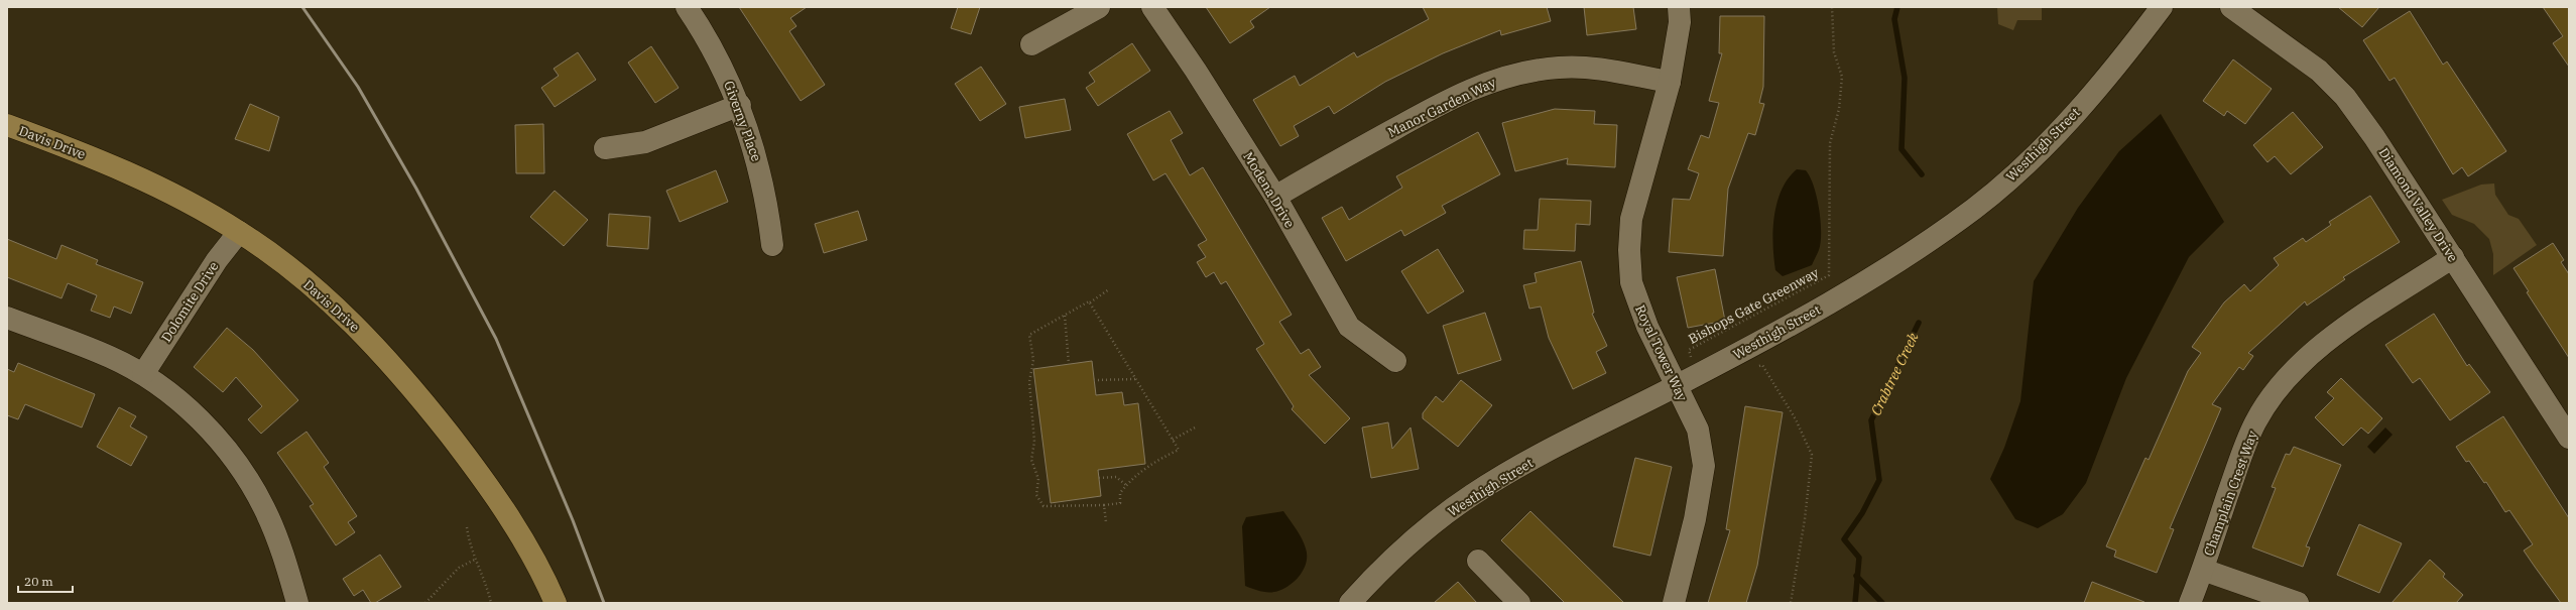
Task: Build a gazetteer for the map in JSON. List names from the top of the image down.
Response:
{
  "streets": {
    "main road": ["Davis Drive"],
    "street": [
      "Manor Garden Way",
      "Giverny Place",
      "Westhigh Street",
      "Modena Drive",
      "Diamond Valley Drive",
      "Dolomite Drive",
      "Royal Tower Way",
      "Champlain Crest Way"
    ],
    "path": ["Bishops Gate Greenway"]
  },
  "crossings": [
    ["Manor Garden Way", "Modena Drive"],
    ["Manor Garden Way", "Royal Tower Way"],
    ["Davis Drive", "Dolomite Drive"],
    ["Westhigh Street", "Royal Tower Way"],
    ["Diamond Valley Drive", "Champlain Crest Way"]
  ],
  "water": ["Crabtree Creek"],
  "scale_bar": "20 m"
}
